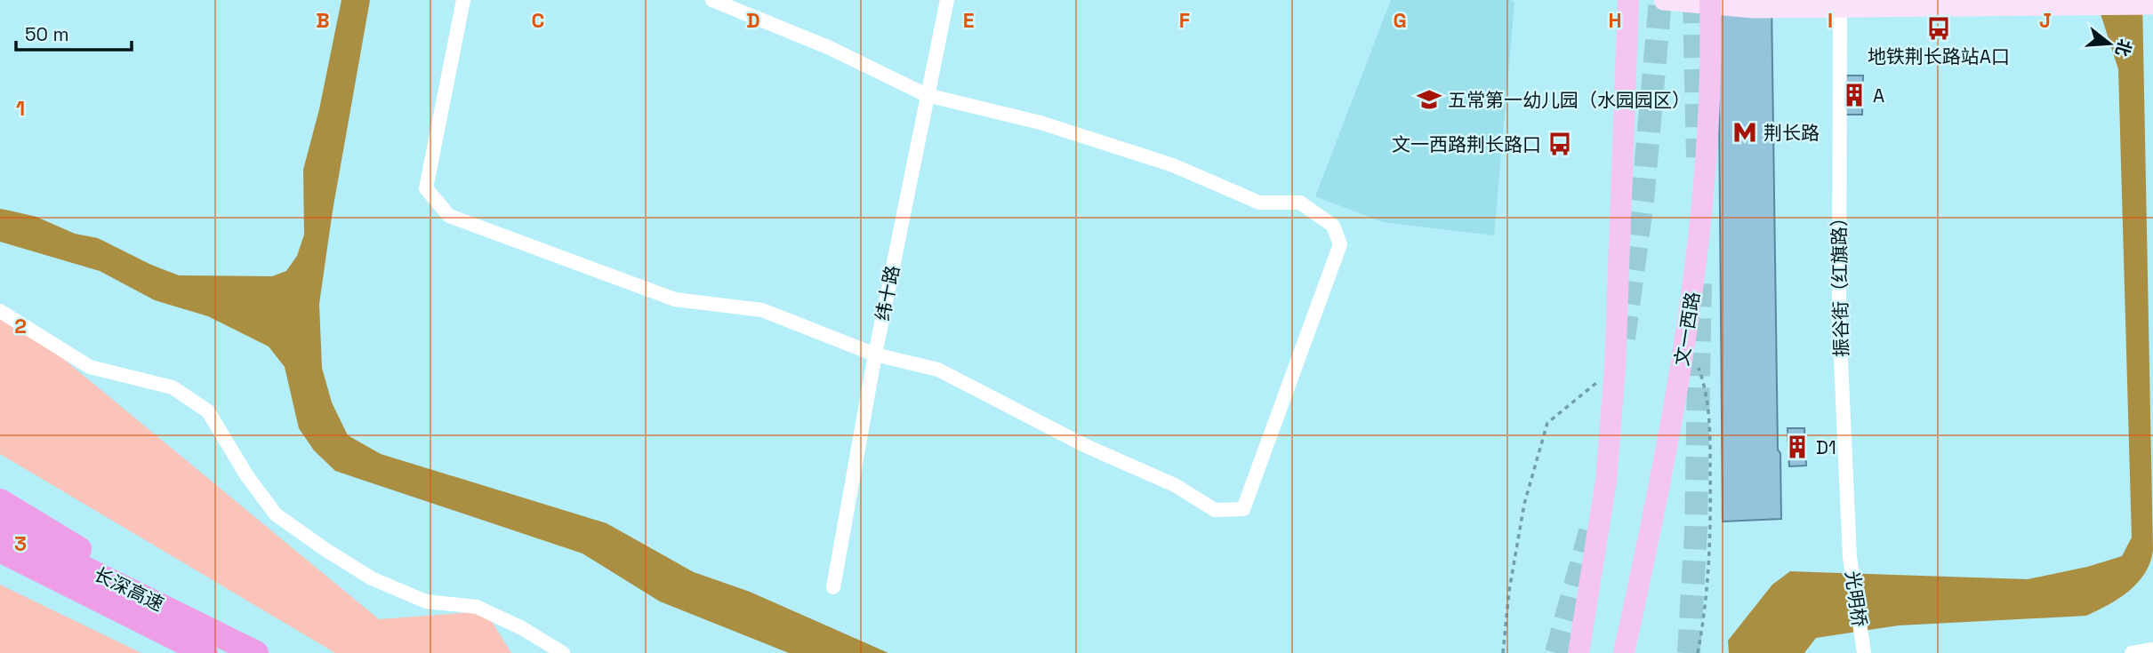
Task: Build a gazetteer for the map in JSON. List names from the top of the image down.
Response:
{
  "streets": {
    "highway": ["长深高速"],
    "main road": ["文一西路"],
    "street": ["振谷街（红旗路）", "纬十路", "光明桥"]
  },
  "crossings": [
    ["振谷街（红旗路）", "光明桥"]
  ],
  "places": {
    "bus stop": ["地铁荆长路站A口", "文一西路荆长路口"],
    "building": ["A", "D1"],
    "school or university": ["五常第一幼儿园（水园园区）"],
    "metro station": ["荆长路"]
  },
  "scale_bar": "50 m",
  "north": "right",
  "grid": {
    "columns": [
      "B",
      "C",
      "D",
      "E",
      "F",
      "G",
      "H",
      "I",
      "J"
    ],
    "rows": ["1", "2", "3"]
  }
}
